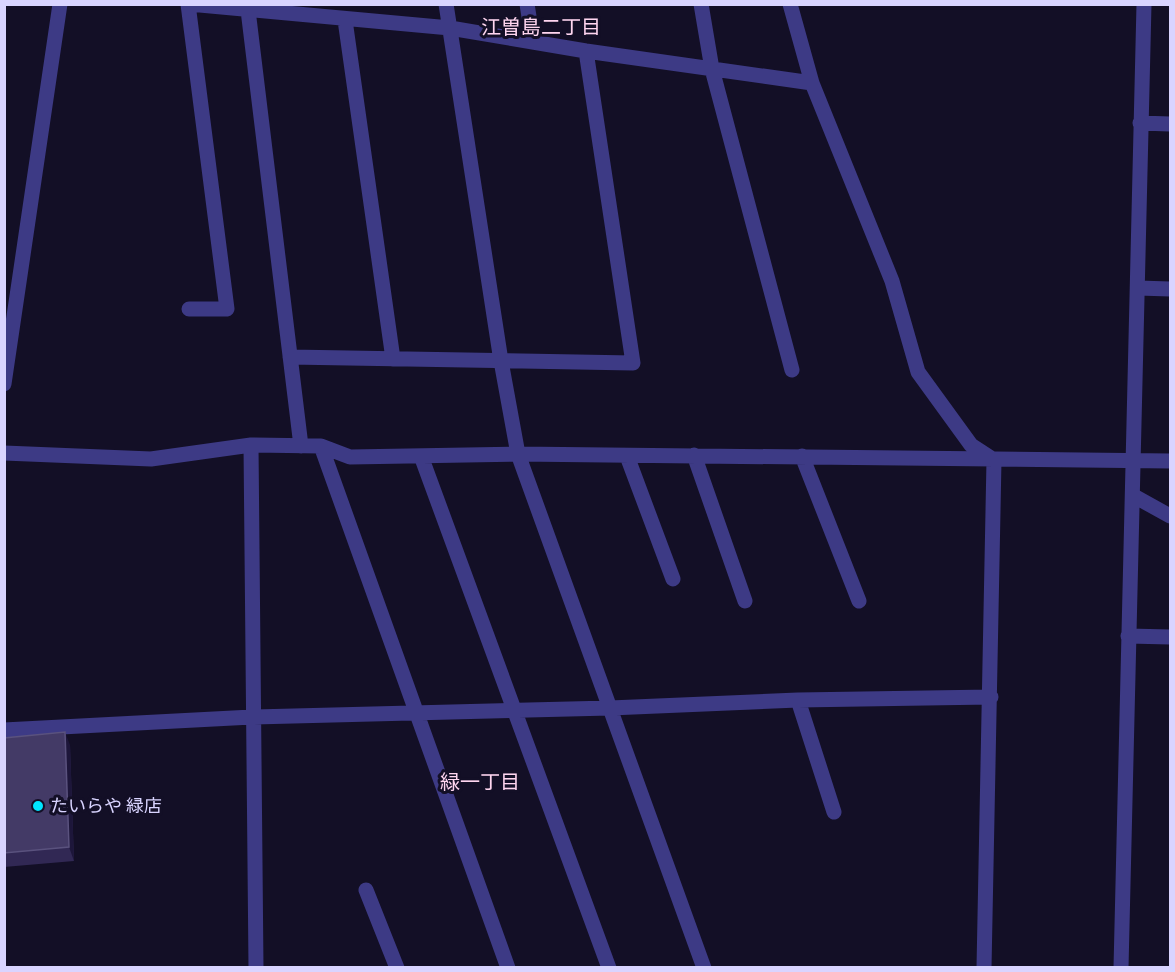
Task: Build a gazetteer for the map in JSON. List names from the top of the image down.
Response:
{
  "districts": ["江曽島二丁目", "緑一丁目"],
  "places": ["たいらや 緑店"]
}
